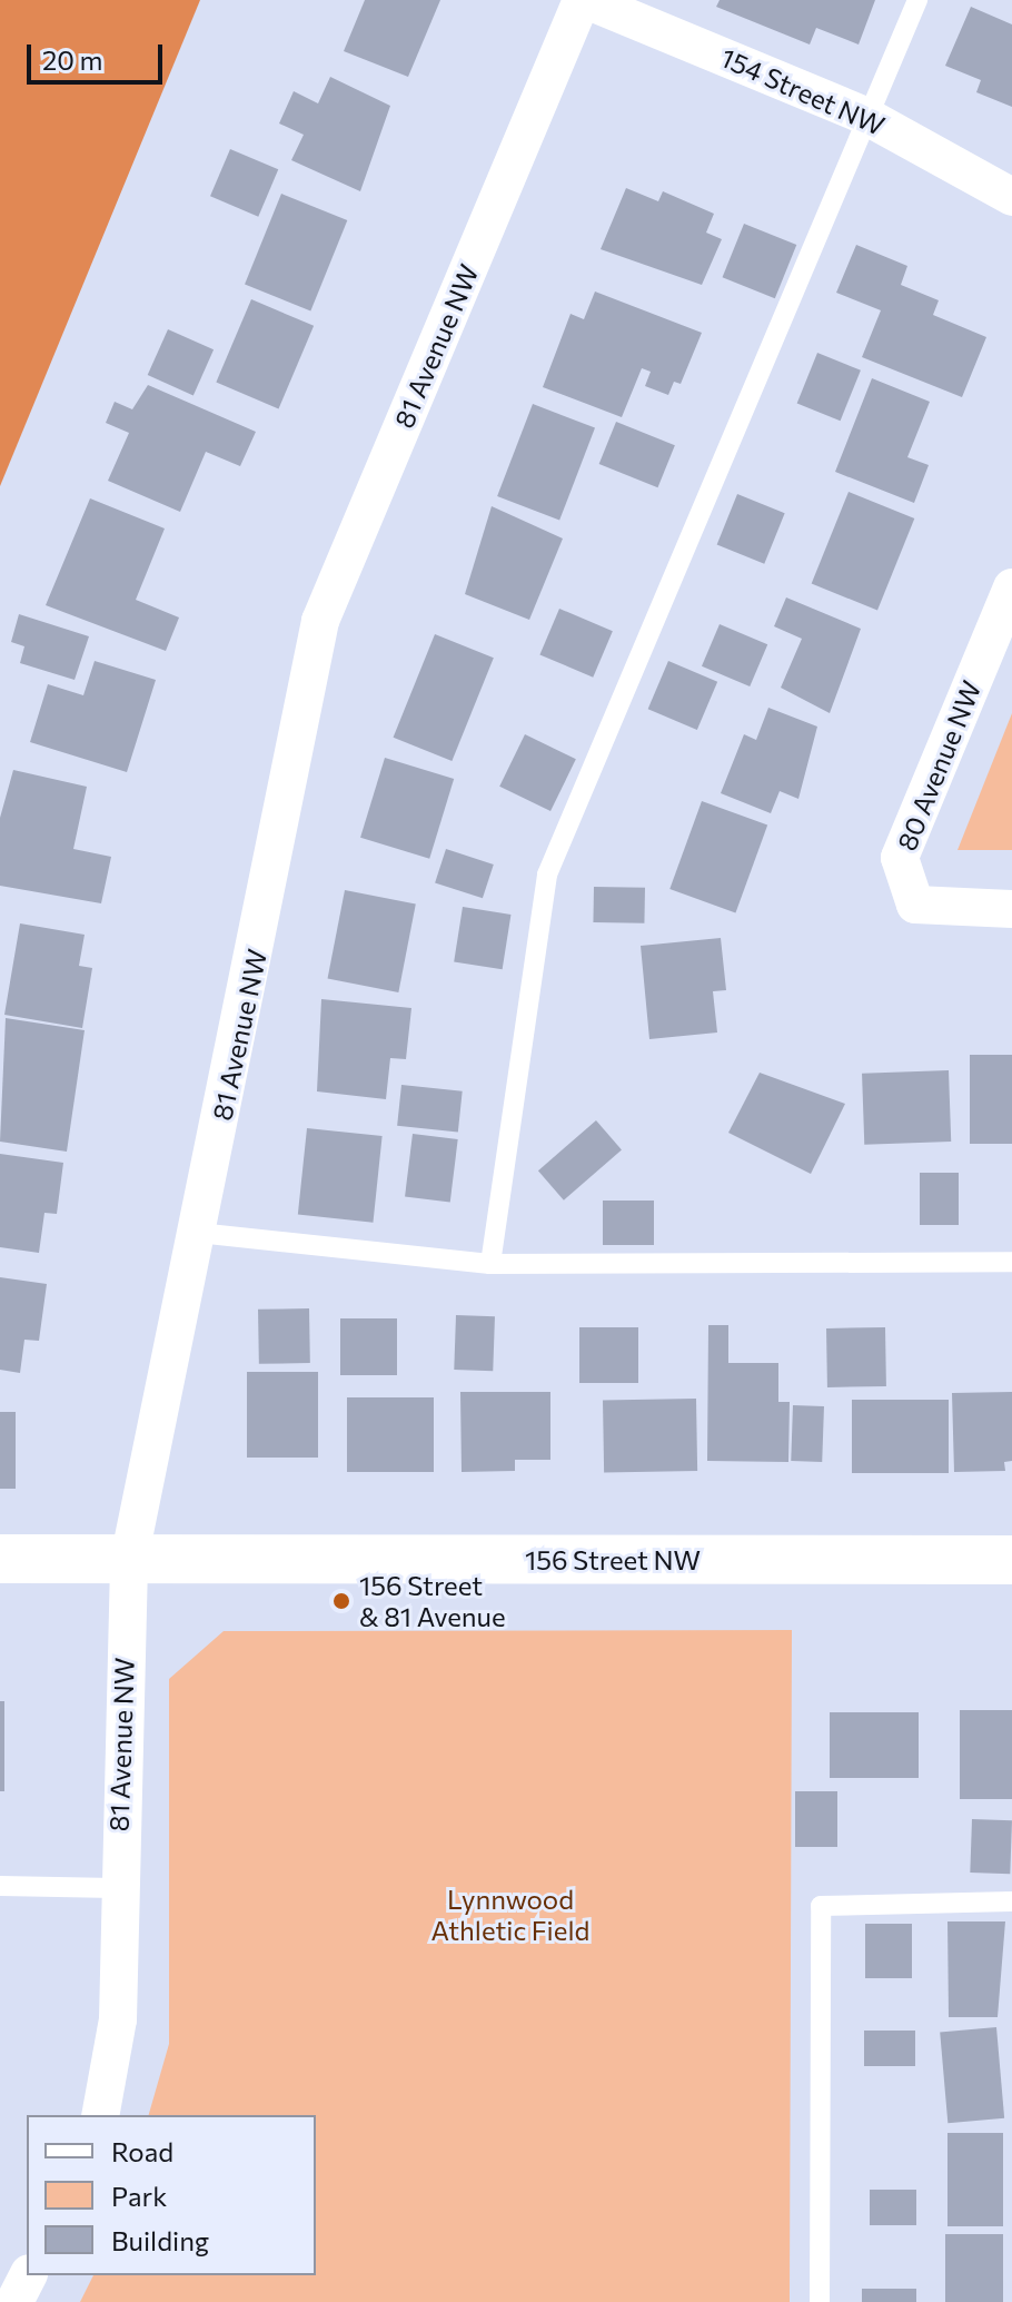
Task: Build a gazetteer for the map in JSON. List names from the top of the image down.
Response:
{
  "streets": {
    "street": [
      "154 Street NW",
      "81 Avenue NW",
      "80 Avenue NW",
      "156 Street NW"
    ]
  },
  "crossings": [
    ["154 Street NW", "81 Avenue NW"],
    ["81 Avenue NW", "156 Street NW"]
  ],
  "parks": ["Lynnwood Athletic Field"],
  "places": ["156 Street & 81 Avenue"],
  "legend": ["Road", "Park", "Building"],
  "scale_bar": "20 m"
}
